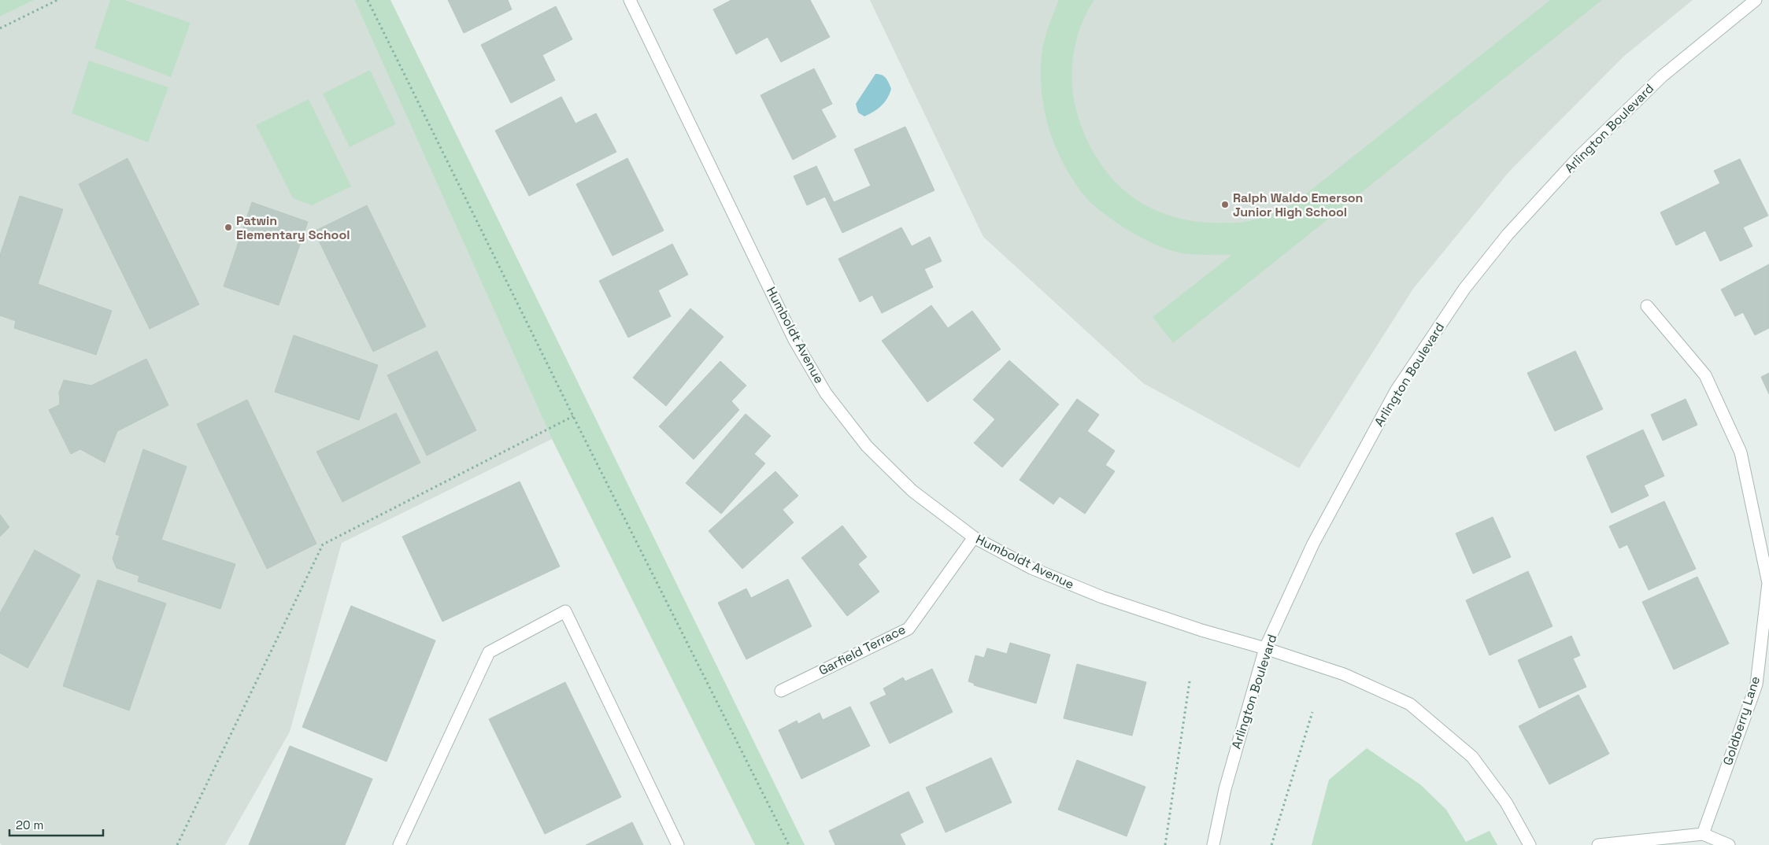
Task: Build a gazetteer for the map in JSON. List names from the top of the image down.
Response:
{
  "streets": {
    "street": [
      "Arlington Boulevard",
      "Humboldt Avenue",
      "Garfield Terrace",
      "Goldberry Lane"
    ]
  },
  "crossings": [
    ["Arlington Boulevard", "Humboldt Avenue"],
    ["Humboldt Avenue", "Garfield Terrace"]
  ],
  "places": ["Ralph Waldo Emerson Junior High School", "Patwin Elementary School"],
  "scale_bar": "20 m"
}
